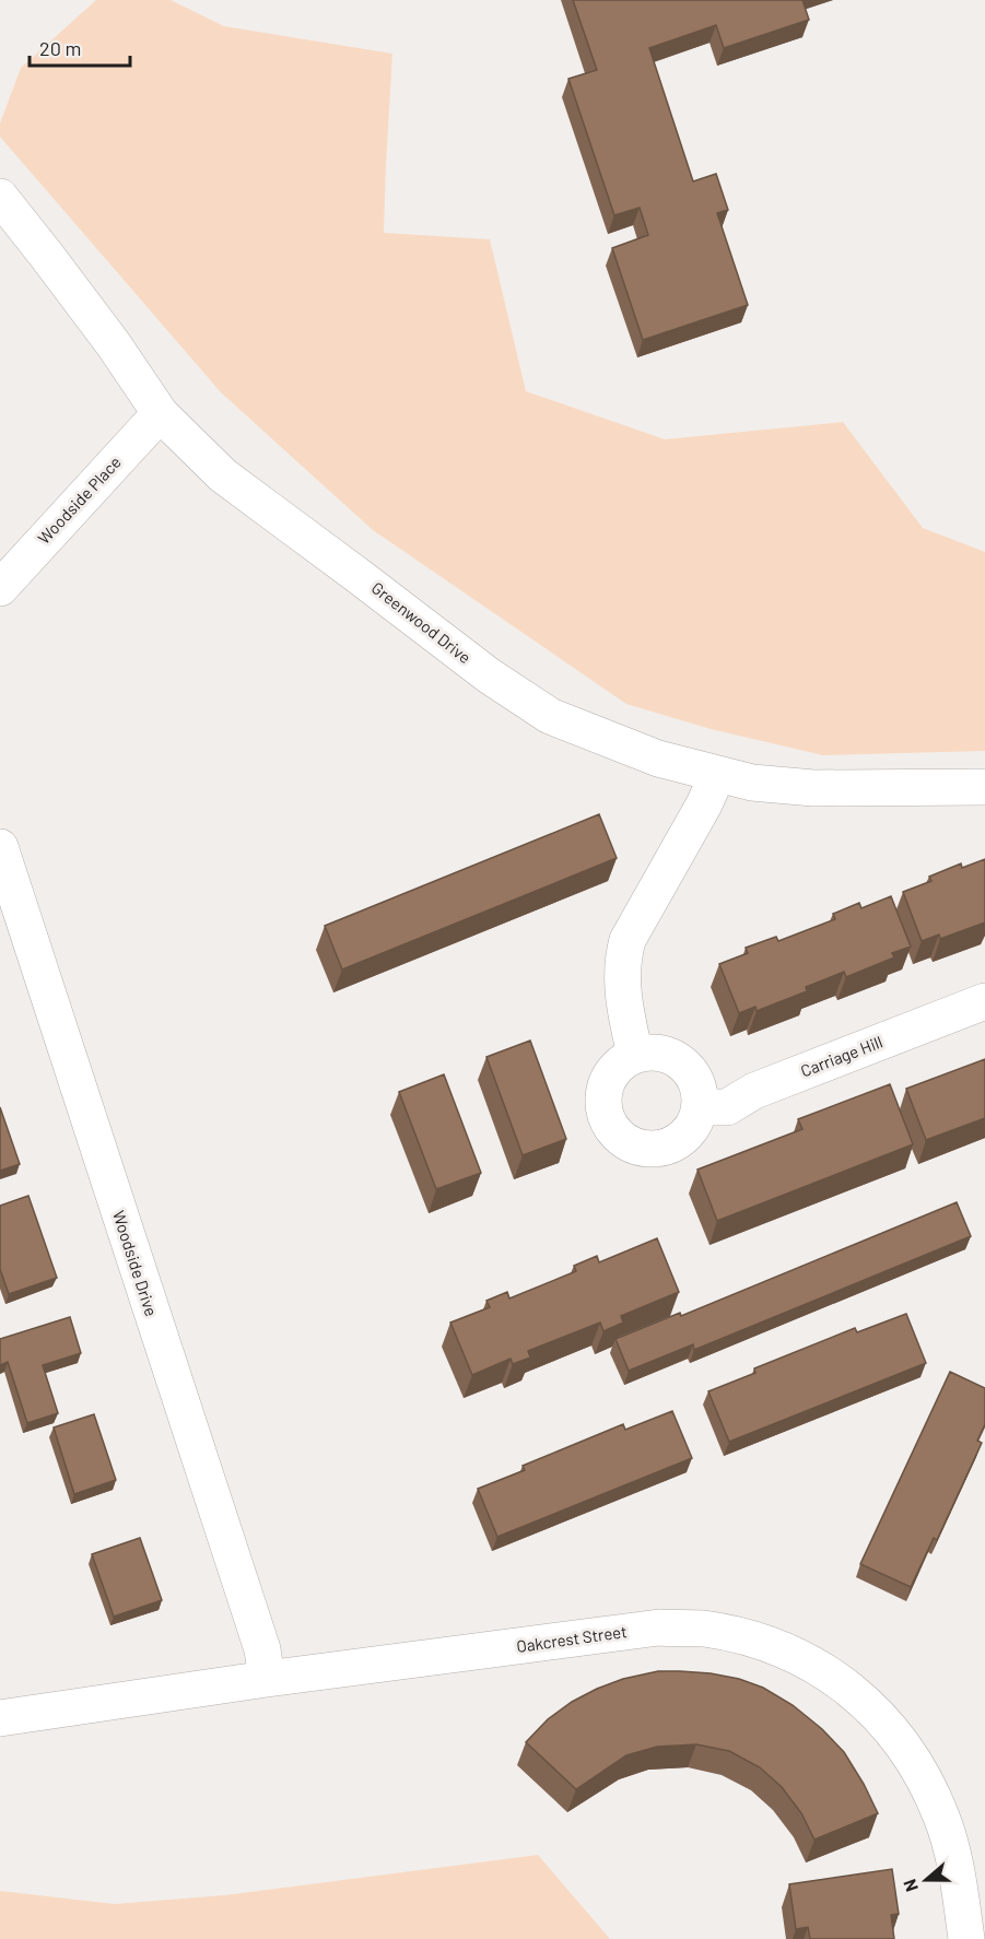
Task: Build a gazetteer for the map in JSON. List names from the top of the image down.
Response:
{
  "streets": {
    "street": [
      "Woodside Place",
      "Greenwood Drive",
      "Carriage Hill",
      "Woodside Drive",
      "Oakcrest Street"
    ]
  },
  "crossings": [
    ["Woodside Place", "Greenwood Drive"],
    ["Woodside Drive", "Oakcrest Street"]
  ],
  "scale_bar": "20 m",
  "north": "left"
}
